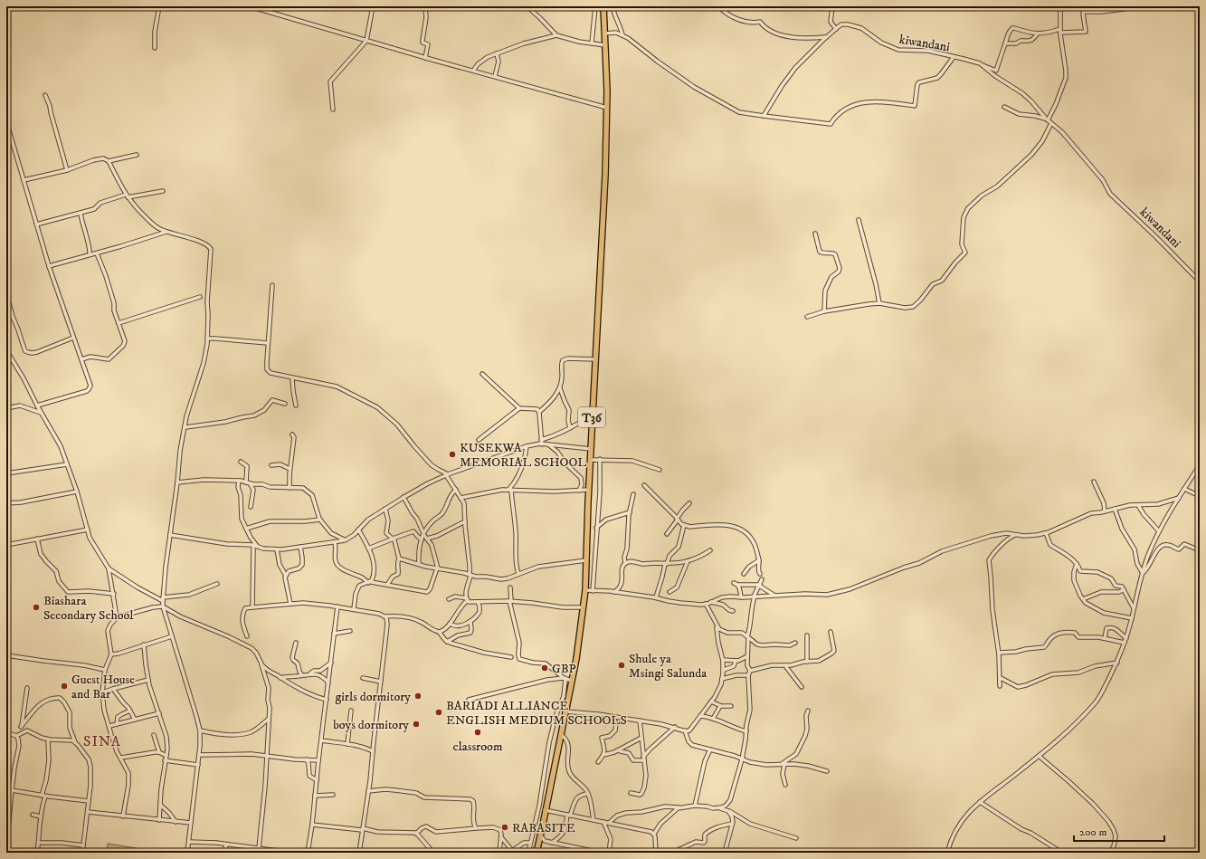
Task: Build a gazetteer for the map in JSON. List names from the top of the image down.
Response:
{
  "streets": {
    "highway": ["T36"],
    "street": ["kiwandani"]
  },
  "districts": ["SINA"],
  "places": [
    "KUSEKWA MEMORIAL SCHOOL",
    "Biashara Secondary School",
    "Shule ya Msingi Salunda",
    "GBP",
    "Guest House and Bar",
    "girls dormitory",
    "BARIADI ALLIANCE ENGLISH MEDIUM SCHOOLS",
    "boys dormitory",
    "classroom",
    "RABASITE"
  ],
  "scale_bar": "200 m"
}
